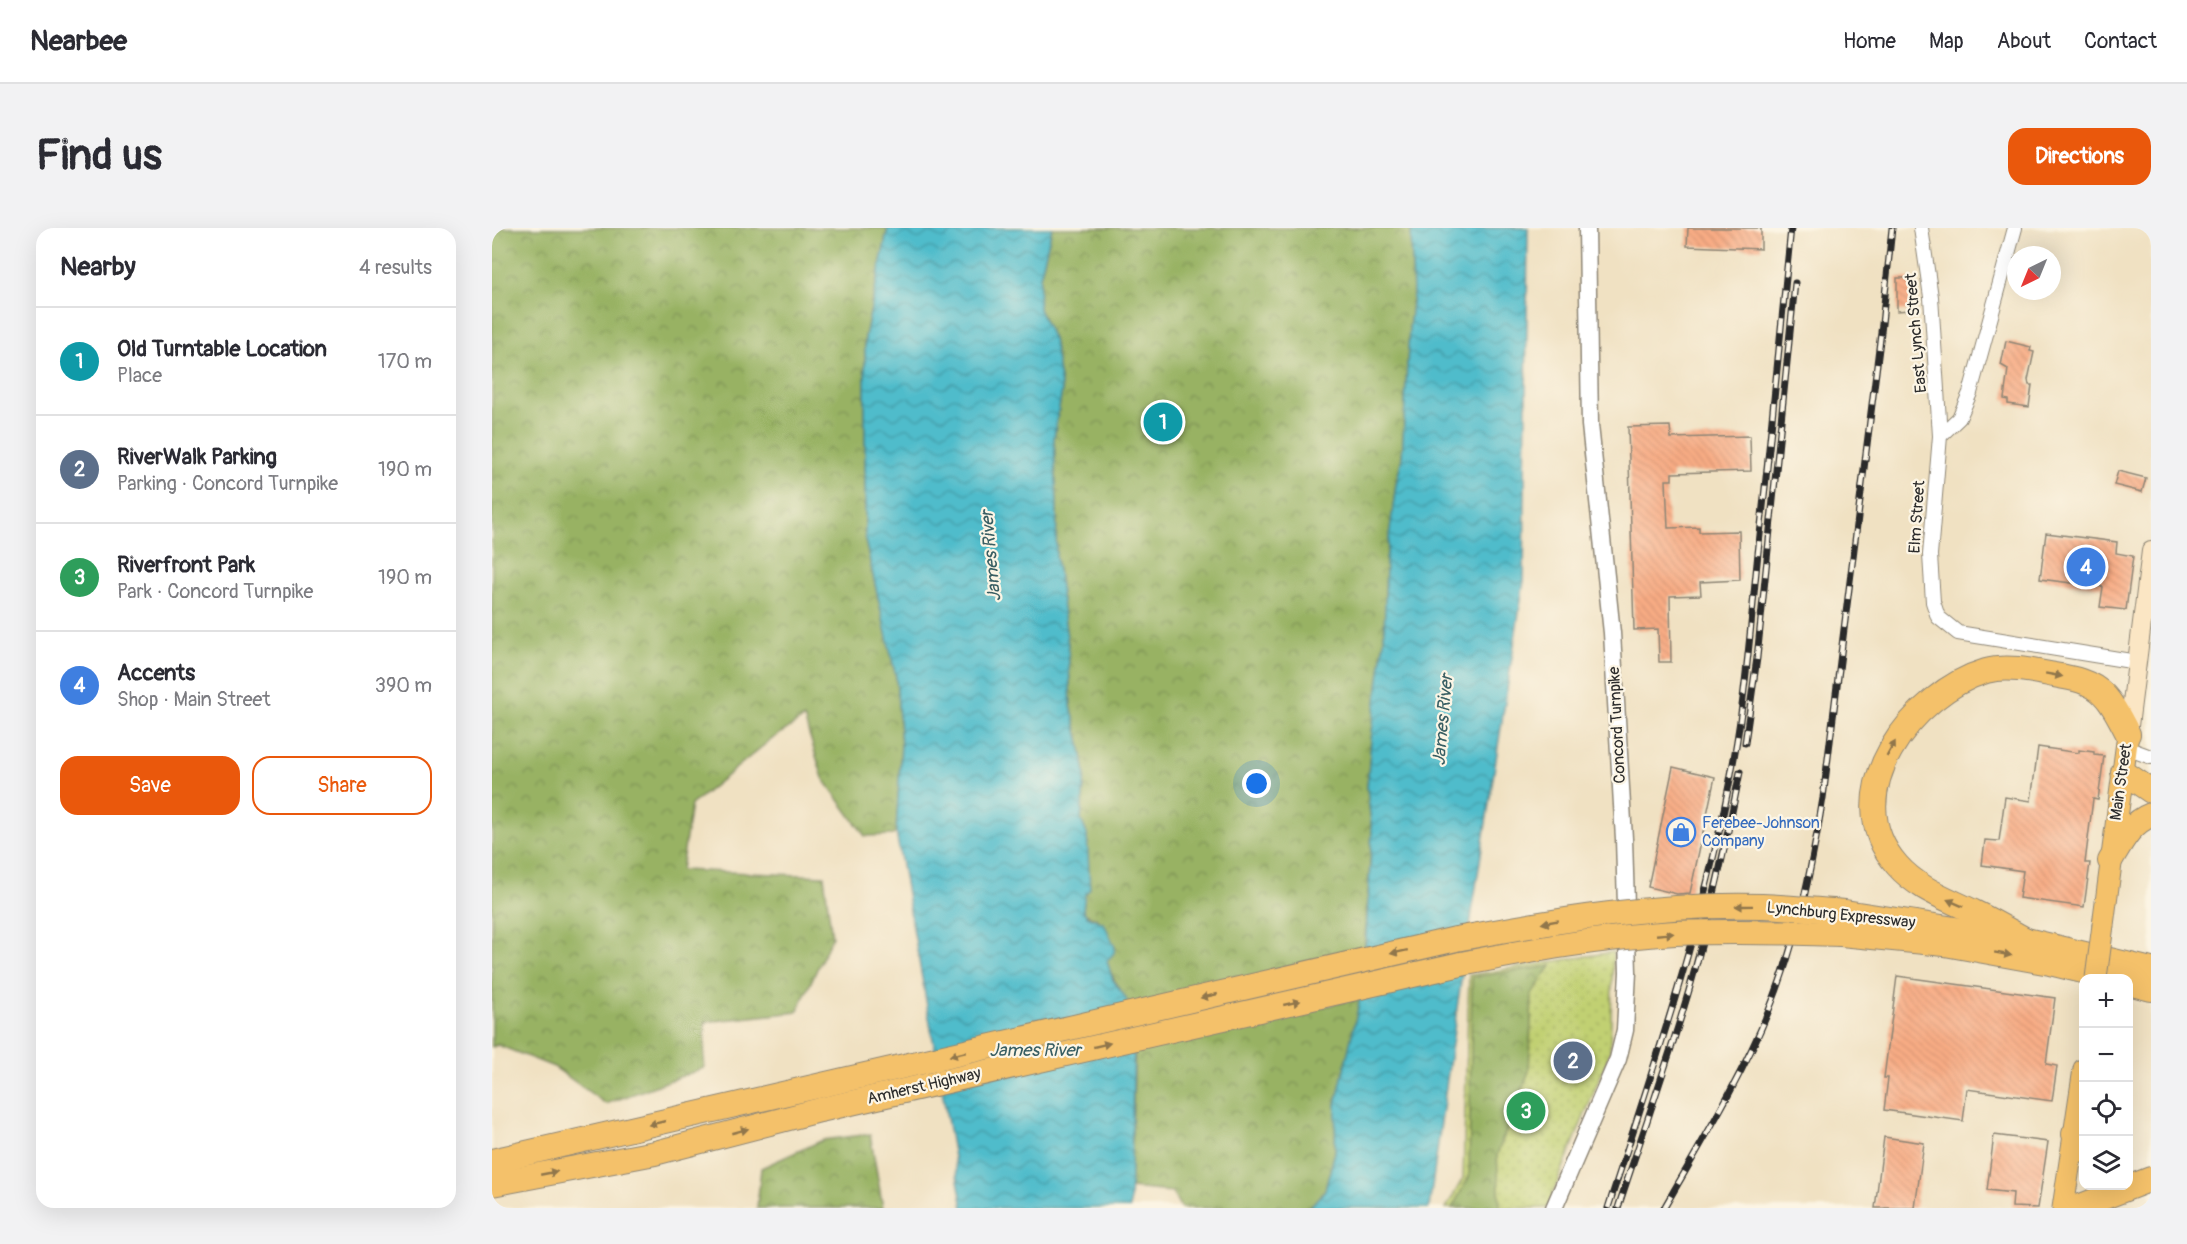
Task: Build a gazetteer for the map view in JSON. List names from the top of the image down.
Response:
{
  "streets": {
    "highway": ["Lynchburg Expressway", "Amherst Highway"],
    "main road": ["Main Street"],
    "street": ["East Lynch Street", "Elm Street", "Concord Turnpike"]
  },
  "crossings": [
    ["East Lynch Street", "Elm Street"],
    ["Elm Street", "Main Street"],
    ["Lynchburg Expressway", "Amherst Highway"]
  ],
  "water": ["James River"],
  "places": {
    "shop": ["Ferebee-Johnson Company"]
  },
  "north": "bottom left",
  "page": {
    "header": "Nearbee",
    "nav": [
      "Home",
      "Map",
      "About",
      "Contact"
    ],
    "buttons": [
      "Directions",
      ["Save", "Share"]
    ],
    "title": "Find us",
    "heading": ["Nearby", "4 results"],
    "list": [
      {
        "mark": "1",
        "name": "Old Turntable Location",
        "note": "Place",
        "value": "170 m"
      },
      {
        "mark": "2",
        "name": "RiverWalk Parking",
        "note": "Parking · Concord Turnpike",
        "value": "190 m"
      },
      {
        "mark": "3",
        "name": "Riverfront Park",
        "note": "Park · Concord Turnpike",
        "value": "190 m"
      },
      {
        "mark": "4",
        "name": "Accents",
        "note": "Shop · Main Street",
        "value": "390 m"
      }
    ],
    "pins": [
      "1",
      "4",
      "2",
      "3"
    ],
    "map_buttons": ["+", "−"]
  }
}
